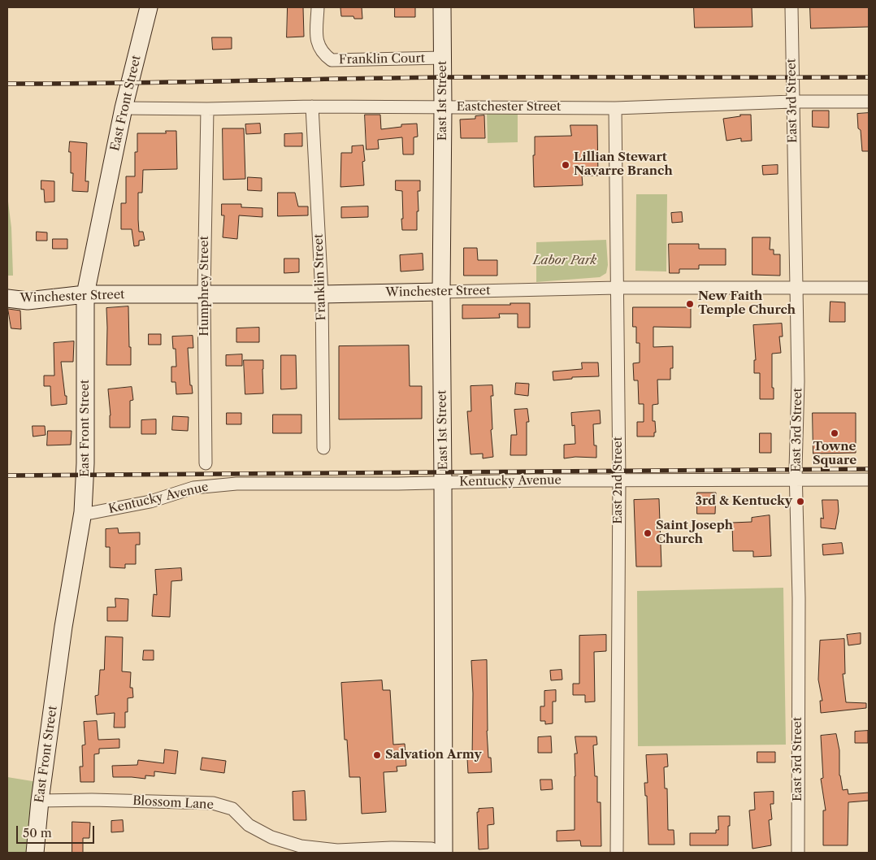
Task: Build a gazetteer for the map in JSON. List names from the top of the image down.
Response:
{
  "streets": {
    "street": [
      "Franklin Court",
      "East 1st Street",
      "East 3rd Street",
      "East Front Street",
      "Eastchester Street",
      "Franklin Street",
      "Humphrey Street",
      "Winchester Street",
      "East 2nd Street",
      "Kentucky Avenue",
      "Blossom Lane"
    ]
  },
  "crossings": [
    ["Franklin Court", "East 1st Street"],
    ["East 1st Street", "Eastchester Street"],
    ["East 1st Street", "Winchester Street"],
    ["East 1st Street", "Kentucky Avenue"],
    ["East 3rd Street", "Eastchester Street"],
    ["East 3rd Street", "Winchester Street"],
    ["East 3rd Street", "Kentucky Avenue"],
    ["East Front Street", "Eastchester Street"],
    ["East Front Street", "Winchester Street"],
    ["East Front Street", "Kentucky Avenue"],
    ["East Front Street", "Blossom Lane"],
    ["Eastchester Street", "Franklin Street"],
    ["Eastchester Street", "Humphrey Street"],
    ["Eastchester Street", "East 2nd Street"],
    ["Franklin Street", "Winchester Street"],
    ["Humphrey Street", "Winchester Street"],
    ["Winchester Street", "East 2nd Street"],
    ["East 2nd Street", "Kentucky Avenue"]
  ],
  "parks": ["Labor Park"],
  "places": [
    "Lillian Stewart Navarre Branch",
    "New Faith Temple Church",
    "Towne Square",
    "3rd & Kentucky",
    "Saint Joseph Church",
    "Salvation Army"
  ],
  "scale_bar": "50 m"
}
